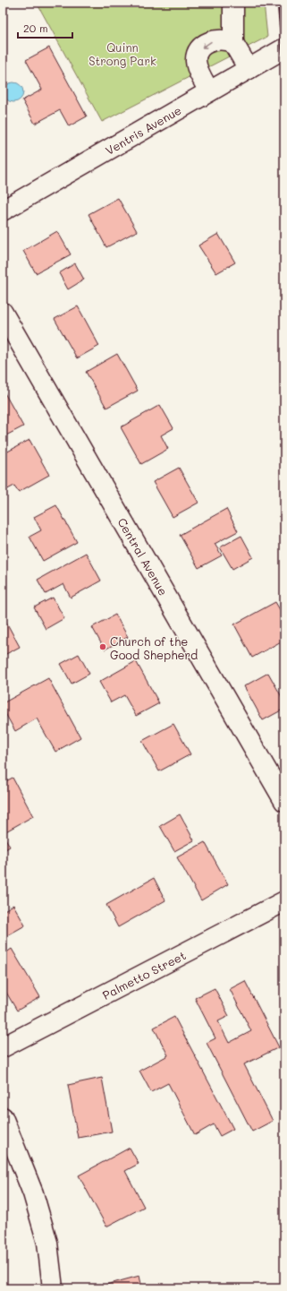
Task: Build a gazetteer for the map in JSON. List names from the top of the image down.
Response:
{
  "streets": {
    "street": ["Ventris Avenue", "Central Avenue", "Palmetto Street"]
  },
  "parks": ["Quinn Strong Park"],
  "places": ["Church of the Good Shepherd"],
  "scale_bar": "20 m"
}
